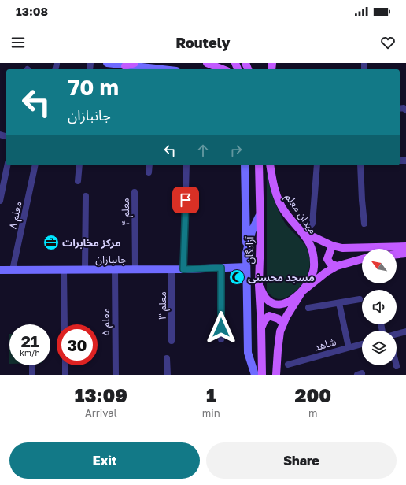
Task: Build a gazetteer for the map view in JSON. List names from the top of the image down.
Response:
{
  "streets": {
    "main road": ["میدان معلم", "آزادگان"],
    "street": [
      "معلم ۴",
      "معلم ۸",
      "جانبازان",
      "معلم ۳",
      "معلم ۵",
      "شاهد"
    ]
  },
  "crossings": [
    ["معلم ۴", "جانبازان"],
    ["میدان معلم", "آزادگان"],
    ["معلم ۸", "جانبازان"],
    ["جانبازان", "معلم ۳"],
    ["جانبازان", "معلم ۵"]
  ],
  "places": {
    "office": ["مرکز مخابرات"],
    "mosque": ["مسجد محسنی"]
  },
  "north": "top left",
  "page": {
    "status": "13:08",
    "header": "Routely",
    "turn": ["70 m", "جانبازان"],
    "speed": "21 km/h",
    "limit": "30",
    "eta": [
      "13:09",
      "Arrival",
      "1",
      "min",
      "200",
      "m"
    ],
    "buttons": ["Exit", "Share"]
  }
}
